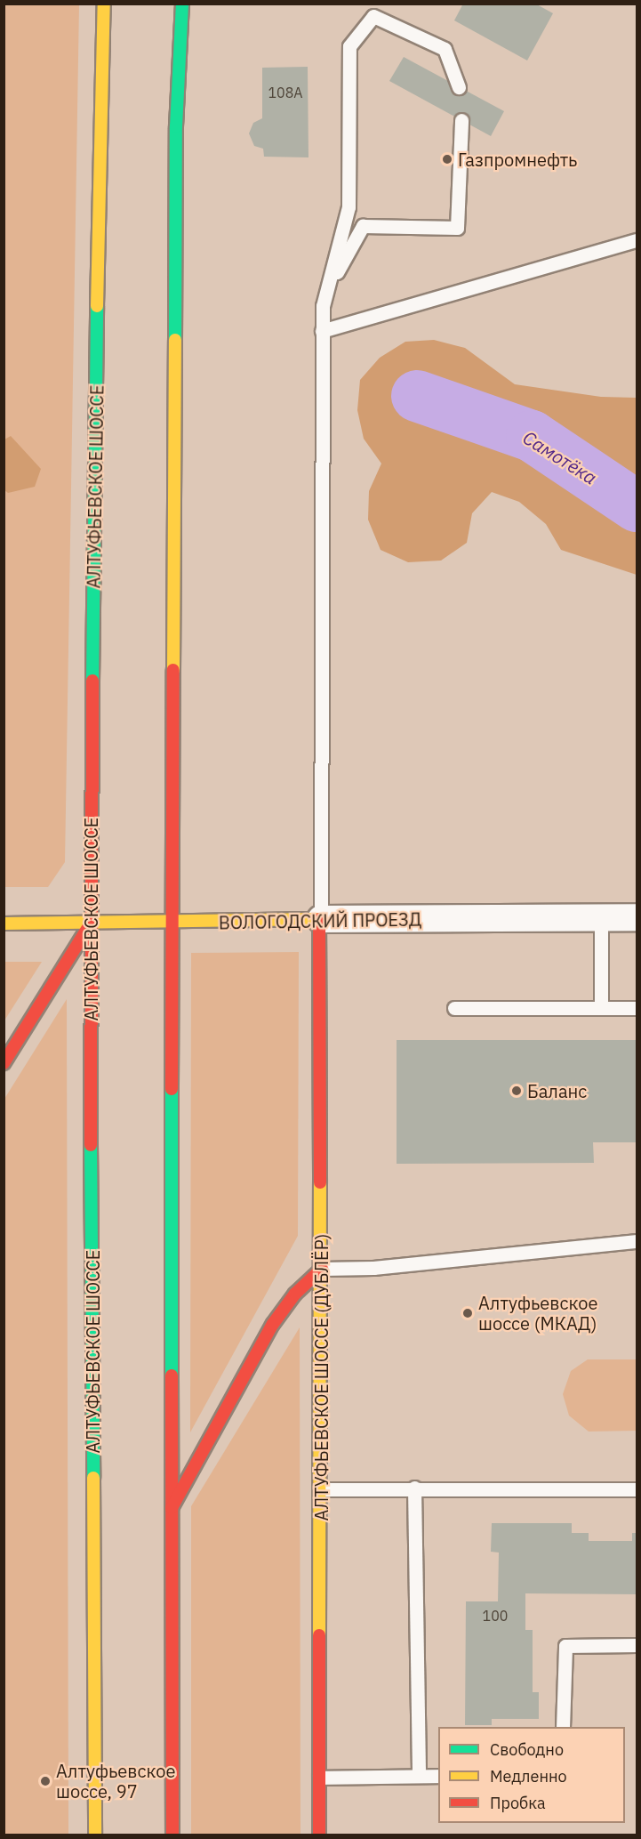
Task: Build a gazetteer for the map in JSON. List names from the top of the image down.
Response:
{
  "streets": {
    "main road": ["АЛТУФЬЕВСКОЕ ШОССЕ", "ВОЛОГОДСКИЙ ПРОЕЗД", "АЛТУФЬЕВСКОЕ ШОССЕ (ДУБЛЁР)"]
  },
  "crossings": [
    ["АЛТУФЬЕВСКОЕ ШОССЕ", "ВОЛОГОДСКИЙ ПРОЕЗД"],
    ["ВОЛОГОДСКИЙ ПРОЕЗД", "АЛТУФЬЕВСКОЕ ШОССЕ (ДУБЛЁР)"]
  ],
  "water": ["Самотёка"],
  "places": [
    "Газпромнефть",
    "Баланс",
    "Алтуфьевское шоссе (МКАД)",
    "Алтуфьевское шоссе, 97"
  ],
  "house_numbers": ["108А", "100"],
  "legend": ["Свободно", "Медленно", "Пробка"]
}
